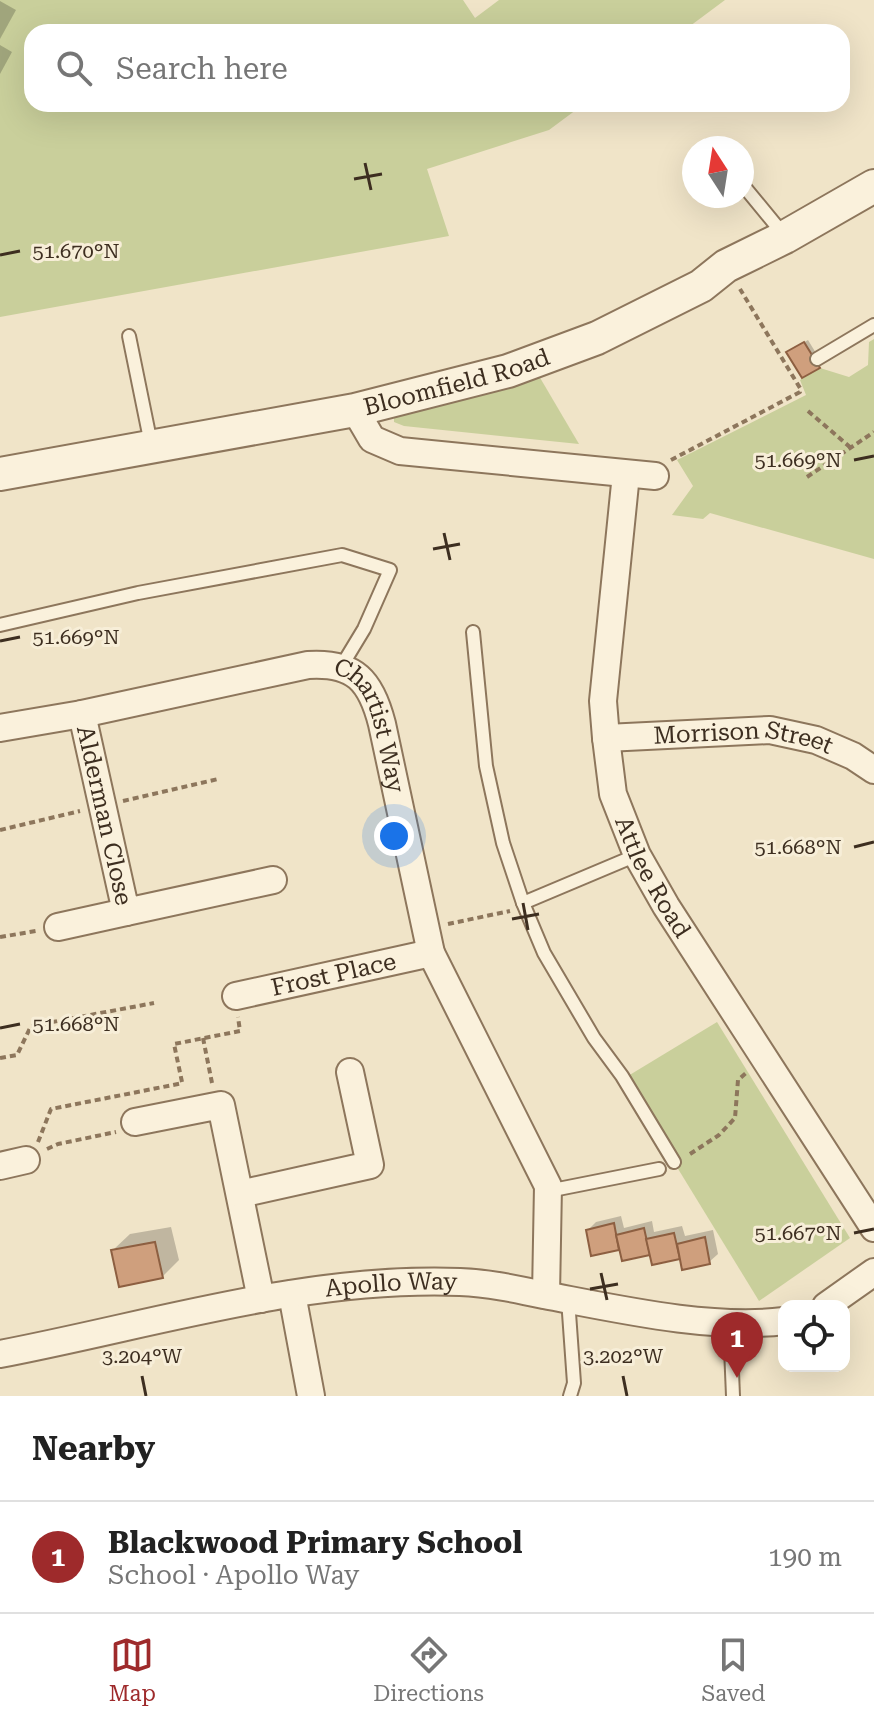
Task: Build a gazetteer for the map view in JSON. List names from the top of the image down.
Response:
{
  "streets": {
    "street": [
      "Bloomfield Road",
      "Chartist Way",
      "Morrison Street",
      "Alderman Close",
      "Attlee Road",
      "Frost Place",
      "Apollo Way"
    ]
  },
  "crossings": [
    ["Chartist Way", "Alderman Close"],
    ["Chartist Way", "Frost Place"],
    ["Chartist Way", "Apollo Way"],
    ["Morrison Street", "Attlee Road"]
  ],
  "north": "top",
  "page": {
    "search": "Search here",
    "pins": "1",
    "heading": "Nearby",
    "list": [
      {
        "mark": "1",
        "name": "Blackwood Primary School",
        "note": "School · Apollo Way",
        "value": "190 m"
      }
    ],
    "nav": ["Map", "Directions", "Saved"]
  },
  "coordinates": [
    "51.670°N",
    "51.669°N",
    "51.668°N",
    "51.667°N",
    "3.204°W",
    "3.202°W"
  ]
}
